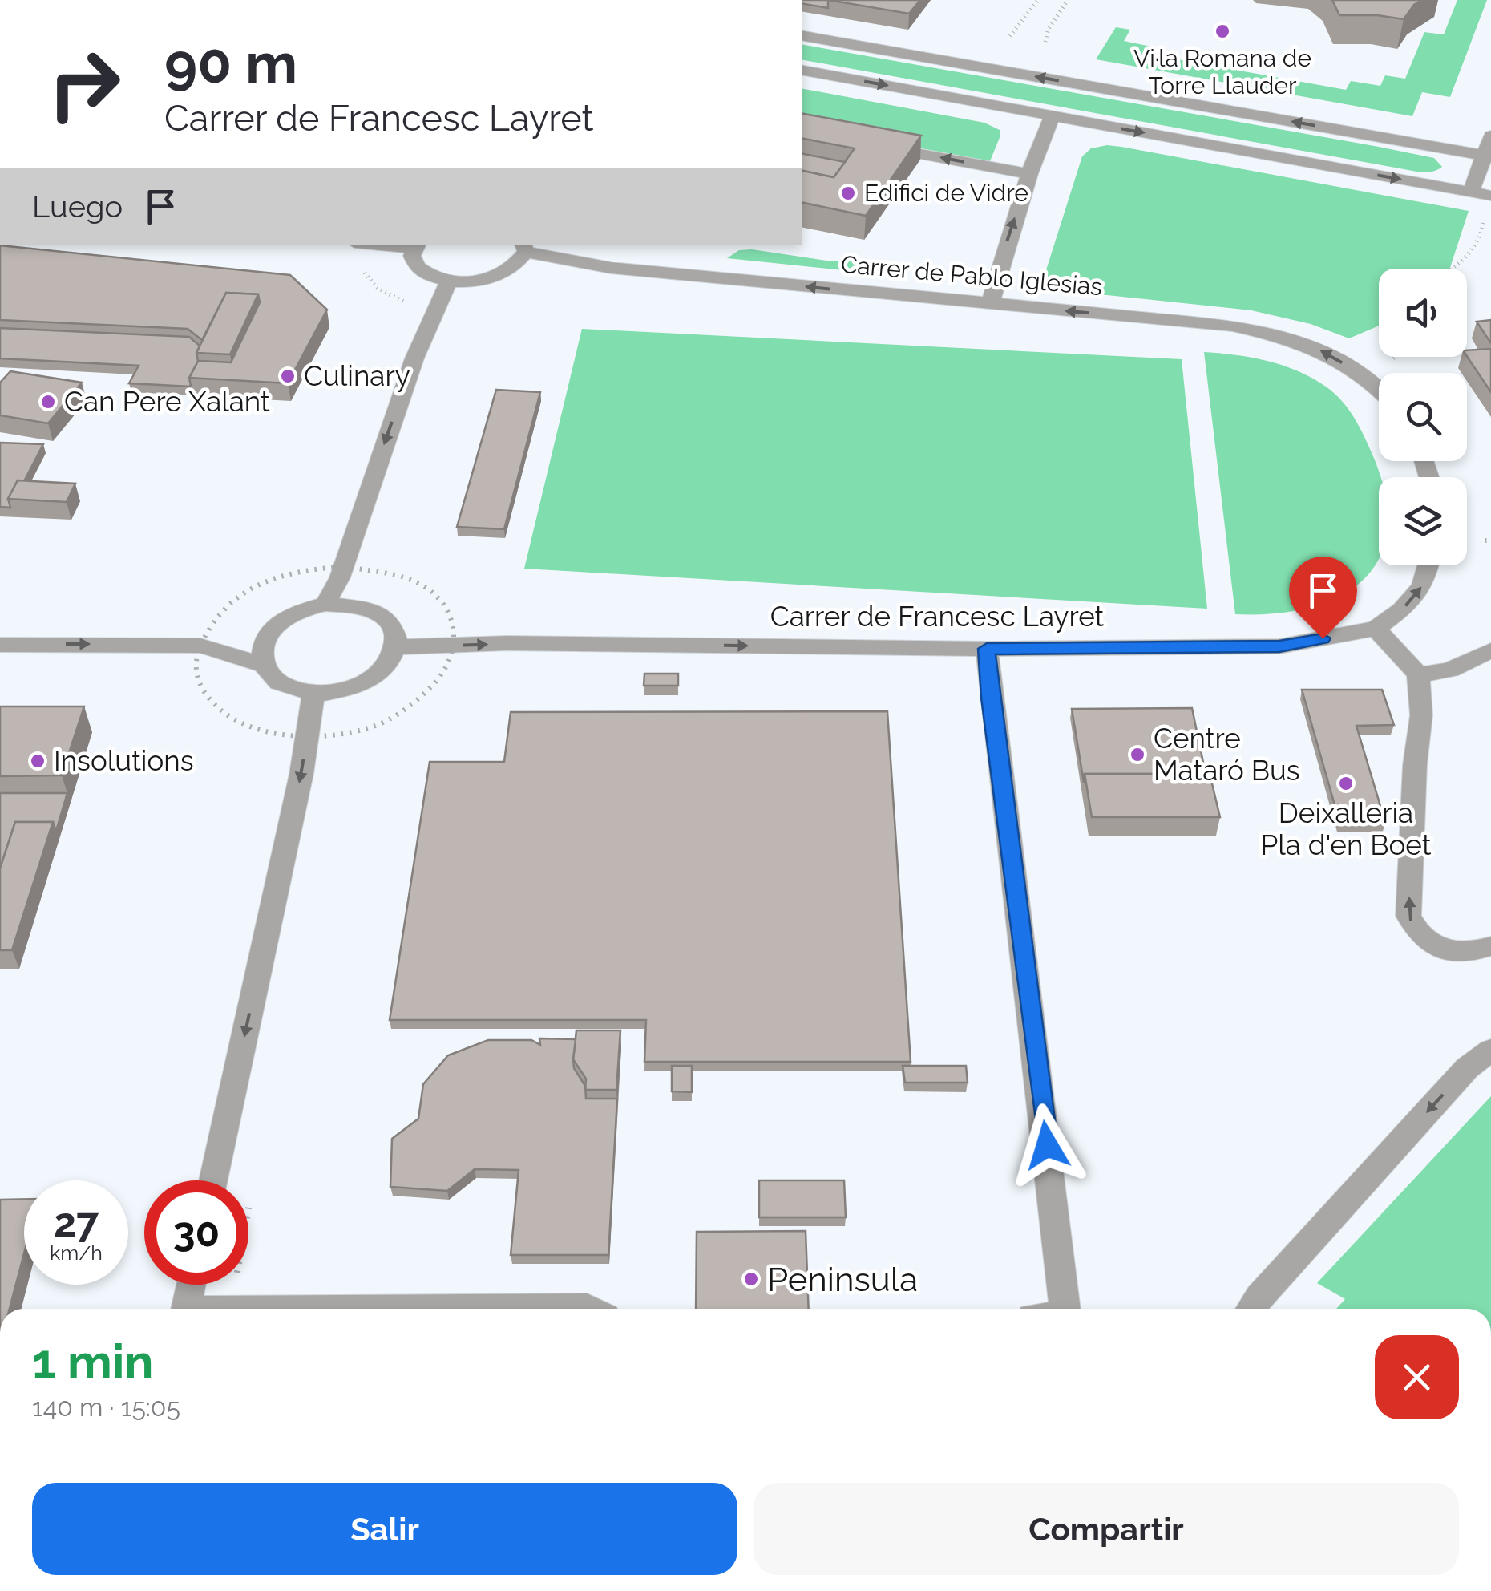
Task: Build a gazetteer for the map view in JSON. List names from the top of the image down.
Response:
{
  "streets": {
    "street": ["Carrer de Pablo Iglesias", "Carrer de Francesc Layret"]
  },
  "one_way": ["Carrer de Francesc Layret"],
  "places": [
    "Vi·la Romana de Torre Llauder",
    "Edifici de Vidre",
    "Culinary",
    "Can Pere Xalant",
    "Centre Mataró Bus",
    "Insolutions",
    "Deixalleria Pla d'en Boet",
    "Peninsula"
  ],
  "page": {
    "turn": ["90 m", "Carrer de Francesc Layret"],
    "then": "Luego",
    "speed": "27 km/h",
    "limit": "30",
    "heading": ["1 min", "140 m · 15:05"],
    "buttons": ["Salir", "Compartir"]
  }
}
